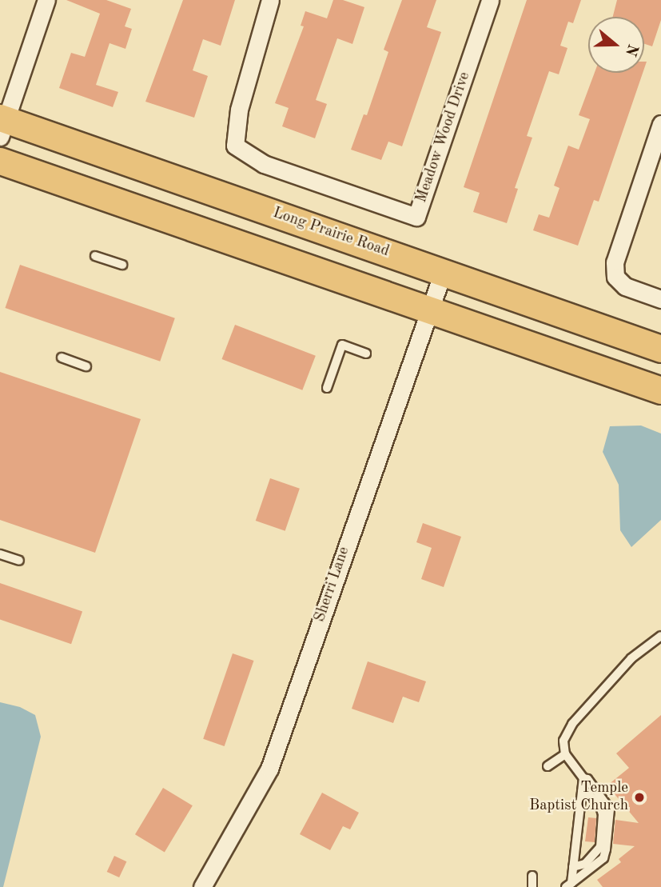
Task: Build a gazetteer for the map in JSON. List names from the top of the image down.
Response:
{
  "streets": {
    "main road": ["Long Prairie Road"],
    "street": ["Meadow Wood Drive", "Sherri Lane"]
  },
  "crossings": [
    ["Long Prairie Road", "Sherri Lane"]
  ],
  "places": ["Temple Baptist Church"],
  "north": "right"
}
